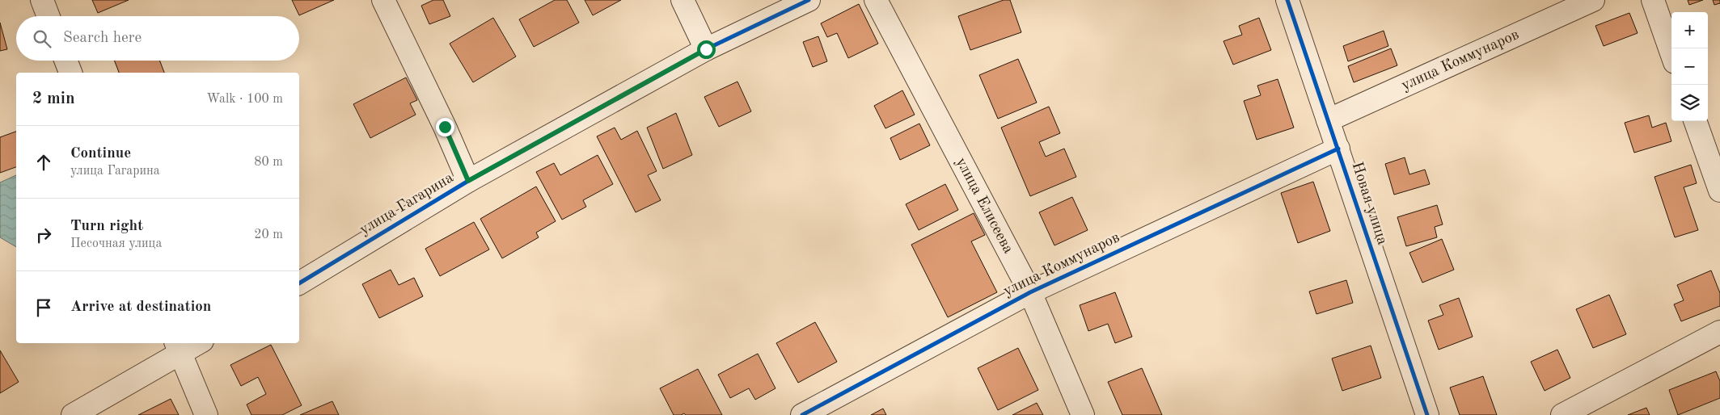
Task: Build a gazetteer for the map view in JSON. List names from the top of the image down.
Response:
{
  "streets": {
    "street": [
      "улица Коммунаров",
      "Новая улица",
      "улица Гагарина",
      "улица Елисеева"
    ]
  },
  "crossings": [
    ["улица Коммунаров", "Новая улица"],
    ["улица Коммунаров", "улица Елисеева"]
  ],
  "page": {
    "map_buttons": ["+", "−"],
    "search": "Search here",
    "heading": ["2 min", "Walk · 100 m"],
    "list": [
      ["Continue", "улица Гагарина", "80 m"],
      ["Turn right", "Песочная улица", "20 m"],
      "Arrive at destination"
    ]
  }
}
